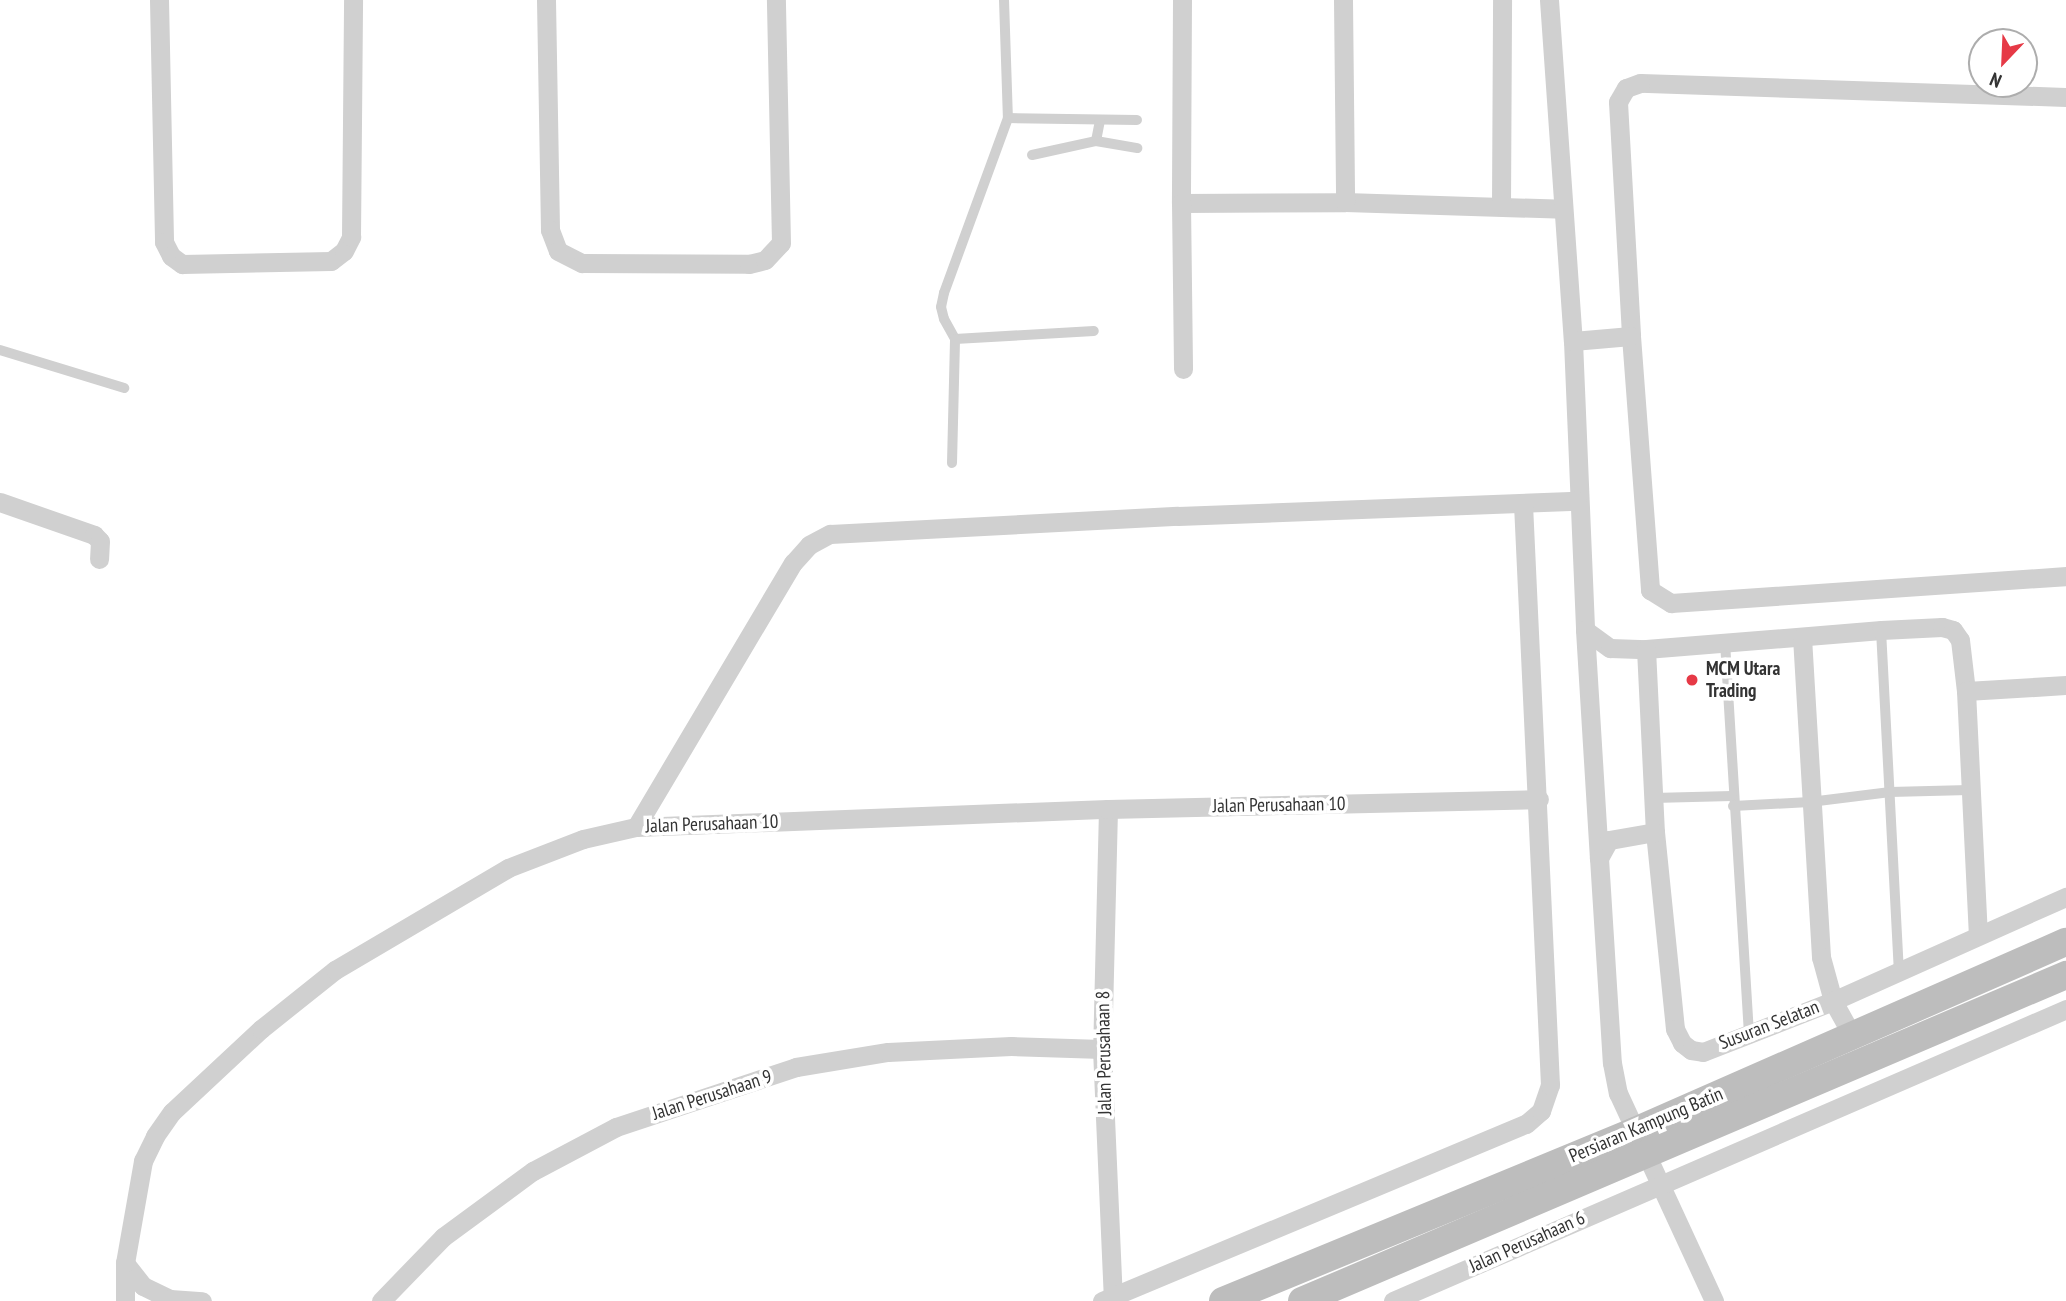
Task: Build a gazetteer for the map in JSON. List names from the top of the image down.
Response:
{
  "streets": {
    "street": [
      "Jalan Perusahaan 10",
      "Susuran Selatan",
      "Jalan Perusahaan 8",
      "Jalan Perusahaan 9",
      "Persiaran Kampung Batin",
      "Jalan Perusahaan 6"
    ]
  },
  "crossings": [
    ["Jalan Perusahaan 10", "Jalan Perusahaan 8"],
    ["Jalan Perusahaan 8", "Jalan Perusahaan 9"]
  ],
  "places": ["MCM Utara Trading"],
  "north": "bottom left"
}
